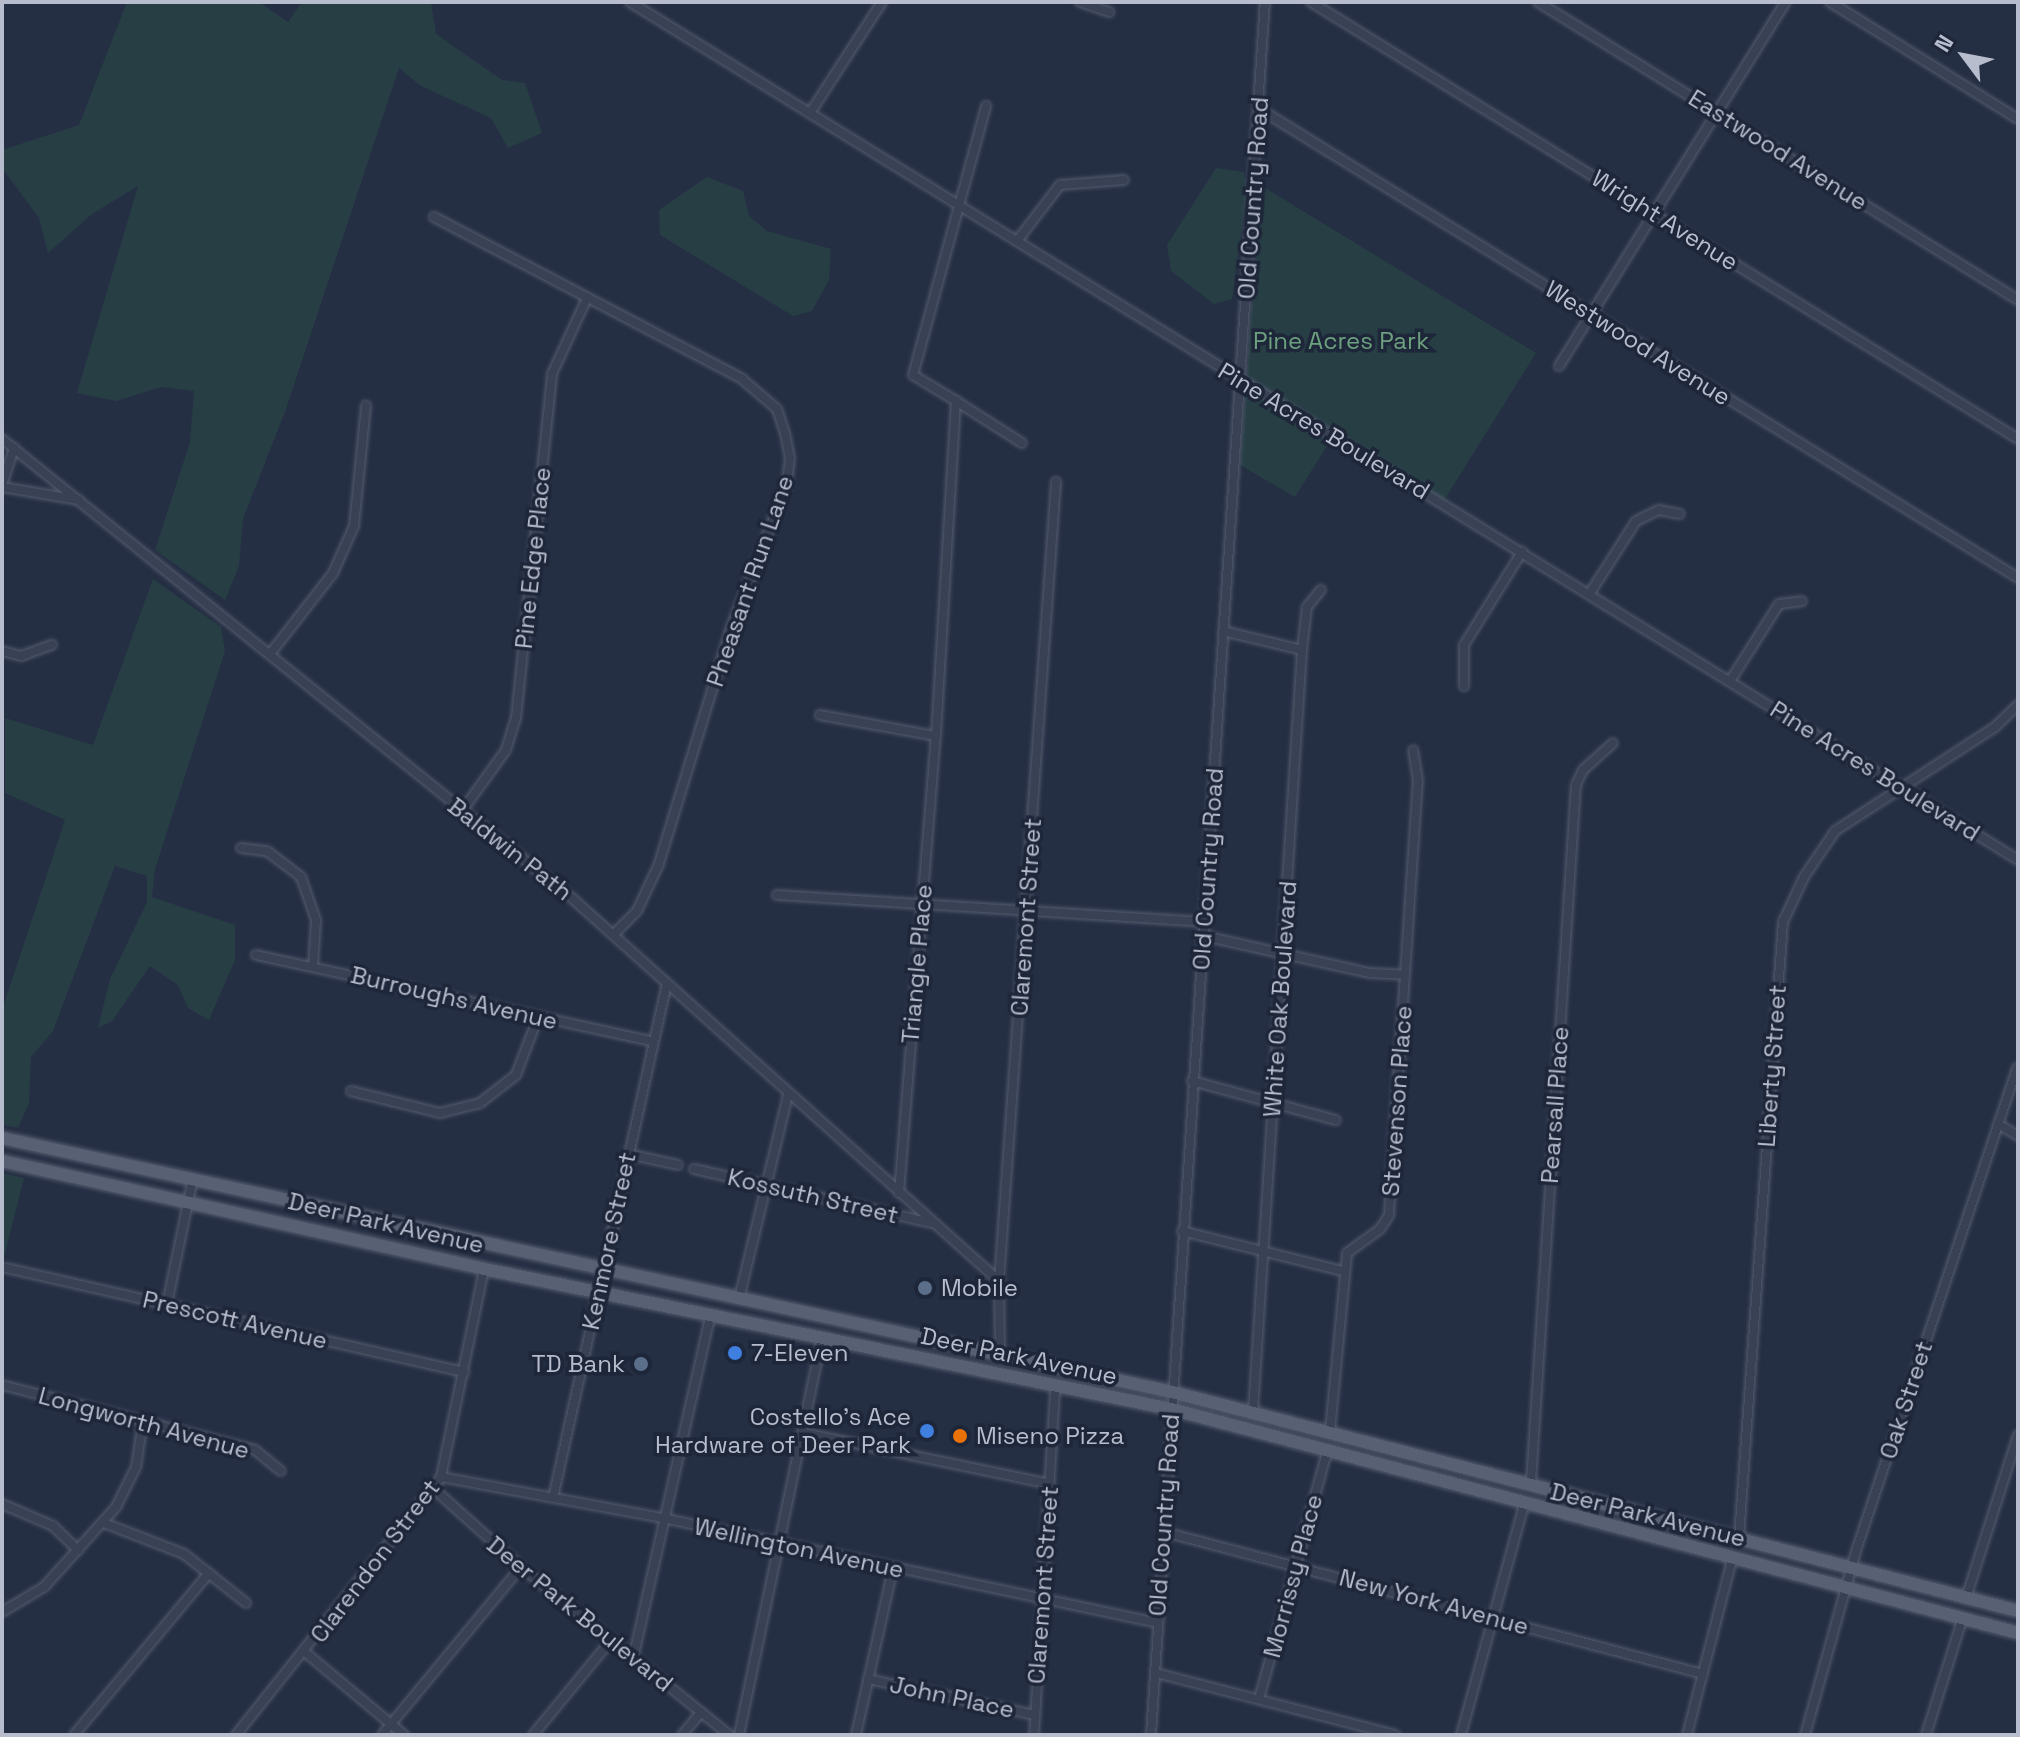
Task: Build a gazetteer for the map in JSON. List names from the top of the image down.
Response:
{
  "streets": {
    "main road": ["Deer Park Avenue"],
    "street": [
      "Eastwood Avenue",
      "Old Country Road",
      "Wright Avenue",
      "Westwood Avenue",
      "Pine Acres Boulevard",
      "Pine Edge Place",
      "Pheasant Run Lane",
      "Baldwin Path",
      "Claremont Street",
      "Triangle Place",
      "Burroughs Avenue",
      "White Oak Boulevard",
      "Liberty Street",
      "Stevenson Place",
      "Pearsall Place",
      "Kossuth Street",
      "Kenmore Street",
      "Prescott Avenue",
      "Oak Street",
      "Longworth Avenue",
      "Wellington Avenue",
      "Clarendon Street",
      "Morrissy Place",
      "New York Avenue",
      "Deer Park Boulevard",
      "John Place"
    ]
  },
  "crossings": [
    ["Old Country Road", "Westwood Avenue"],
    ["Old Country Road", "Pine Acres Boulevard"],
    ["Old Country Road", "Deer Park Avenue"],
    ["Old Country Road", "Wellington Avenue"],
    ["Old Country Road", "New York Avenue"],
    ["Pine Acres Boulevard", "Liberty Street"],
    ["Pine Edge Place", "Pheasant Run Lane"],
    ["Pine Edge Place", "Baldwin Path"],
    ["Pheasant Run Lane", "Baldwin Path"],
    ["Baldwin Path", "Claremont Street"],
    ["Baldwin Path", "Triangle Place"],
    ["Baldwin Path", "Kossuth Street"],
    ["Baldwin Path", "Kenmore Street"],
    ["Claremont Street", "Deer Park Avenue"],
    ["Claremont Street", "Wellington Avenue"],
    ["Claremont Street", "John Place"],
    ["Burroughs Avenue", "Kenmore Street"],
    ["White Oak Boulevard", "Deer Park Avenue"],
    ["Liberty Street", "Deer Park Avenue"],
    ["Pearsall Place", "Deer Park Avenue"],
    ["Deer Park Avenue", "Kenmore Street"],
    ["Deer Park Avenue", "Oak Street"],
    ["Deer Park Avenue", "Clarendon Street"],
    ["Deer Park Avenue", "Morrissy Place"],
    ["Kenmore Street", "Wellington Avenue"],
    ["Prescott Avenue", "Clarendon Street"],
    ["Wellington Avenue", "Clarendon Street"],
    ["Clarendon Street", "Deer Park Boulevard"],
    ["Morrissy Place", "New York Avenue"]
  ],
  "parks": ["Pine Acres Park"],
  "places": [
    "Mobile",
    "7-Eleven",
    "TD Bank",
    "Costello's Ace Hardware of Deer Park",
    "Miseno Pizza"
  ],
  "north": "top left"
}
